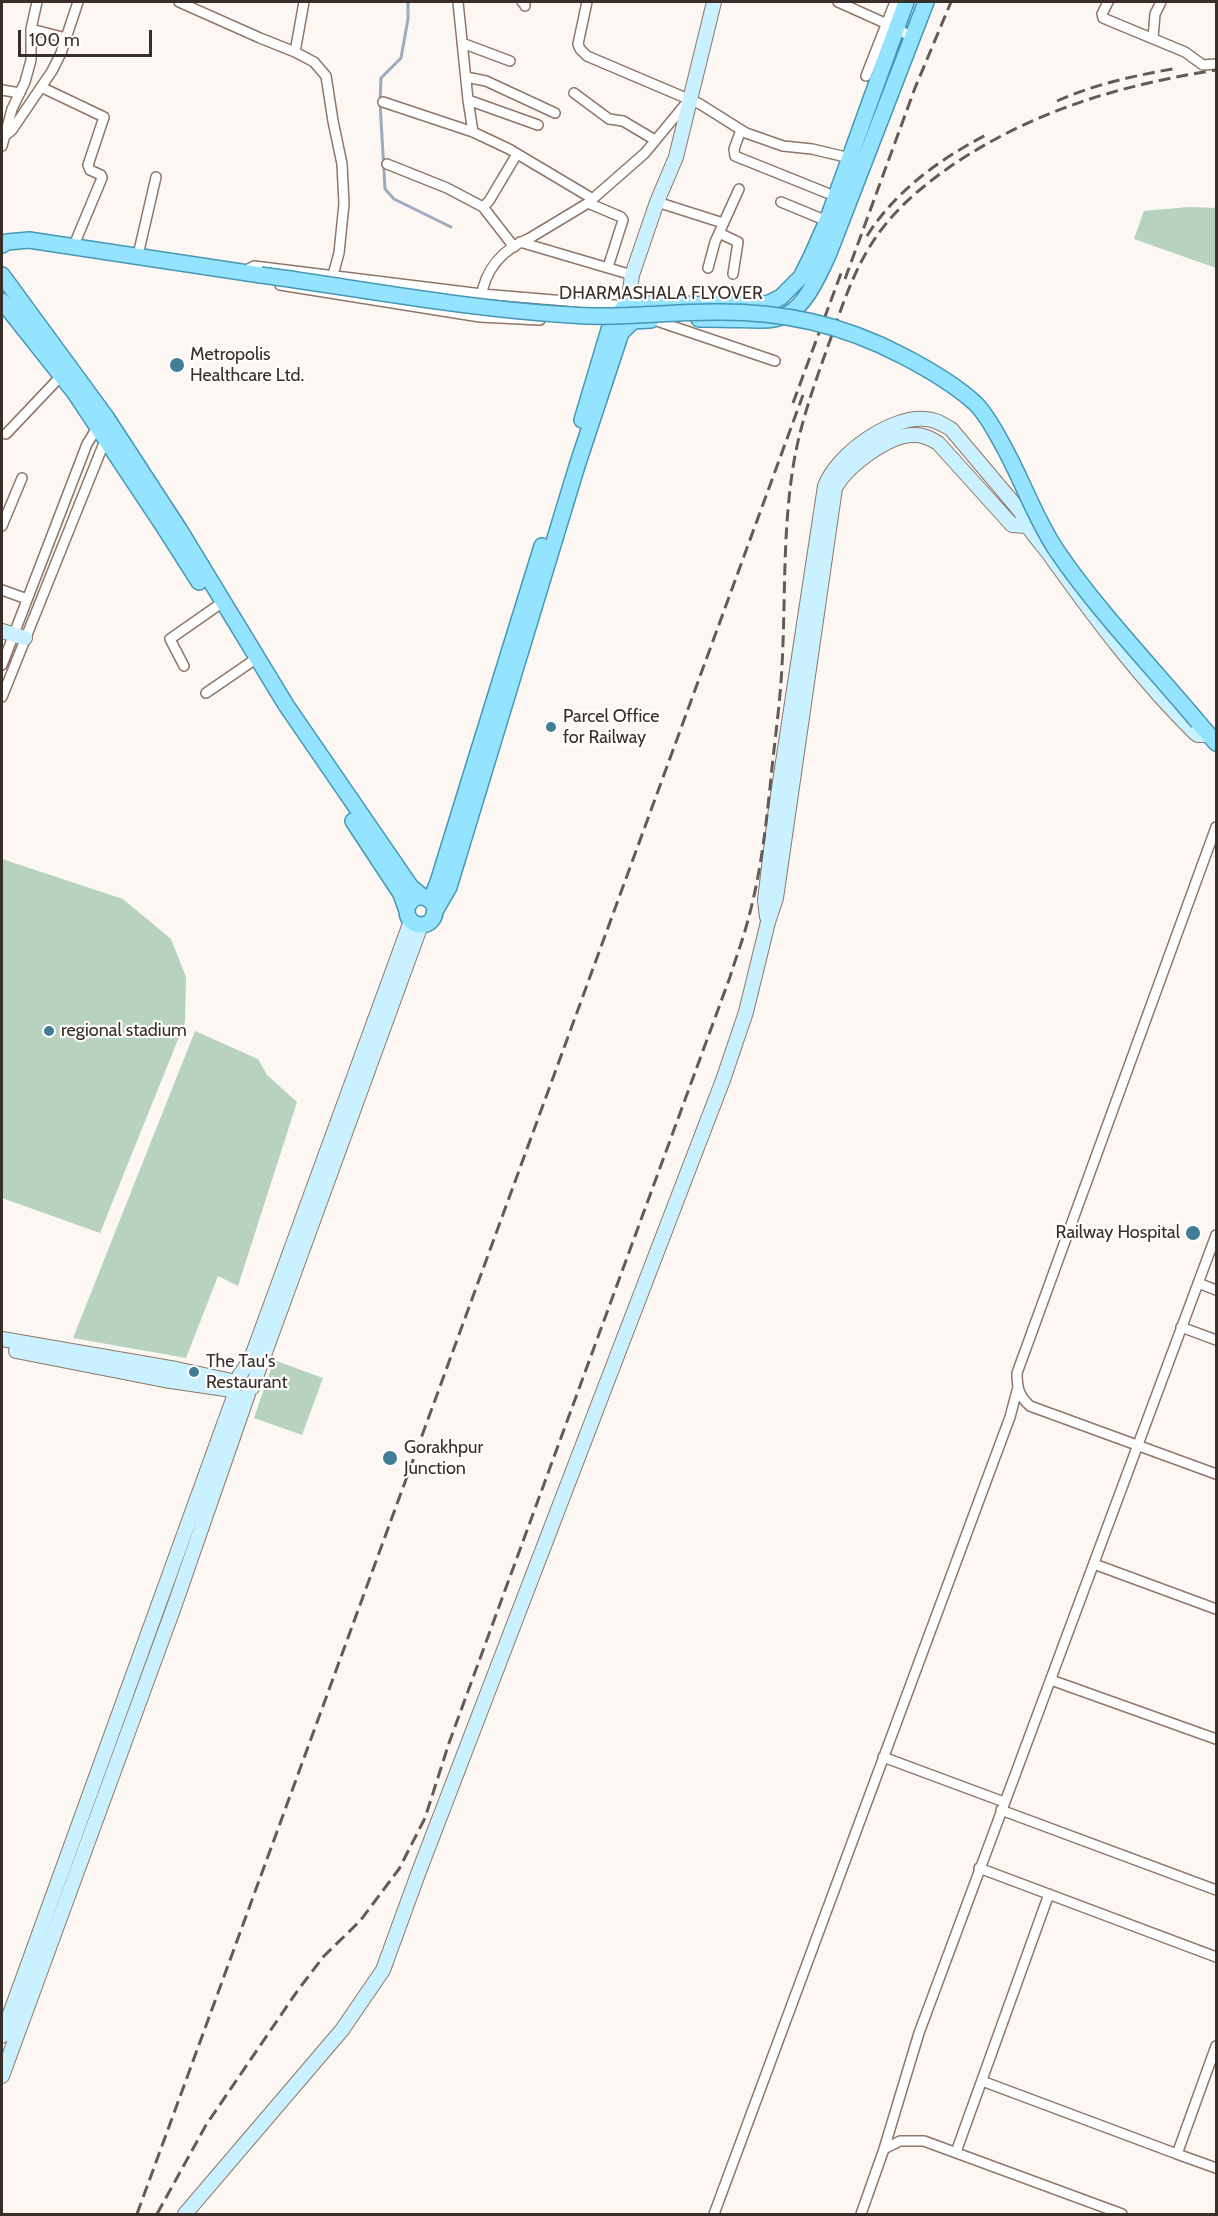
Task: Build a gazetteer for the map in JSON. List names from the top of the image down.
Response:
{
  "streets": {
    "main road": ["DHARMASHALA FLYOVER"]
  },
  "places": [
    "Metropolis Healthcare Ltd.",
    "Parcel Office for Railway",
    "regional stadium",
    "Railway Hospital",
    "The Tau's Restaurant",
    "Gorakhpur Junction"
  ],
  "scale_bar": "100 m"
}
